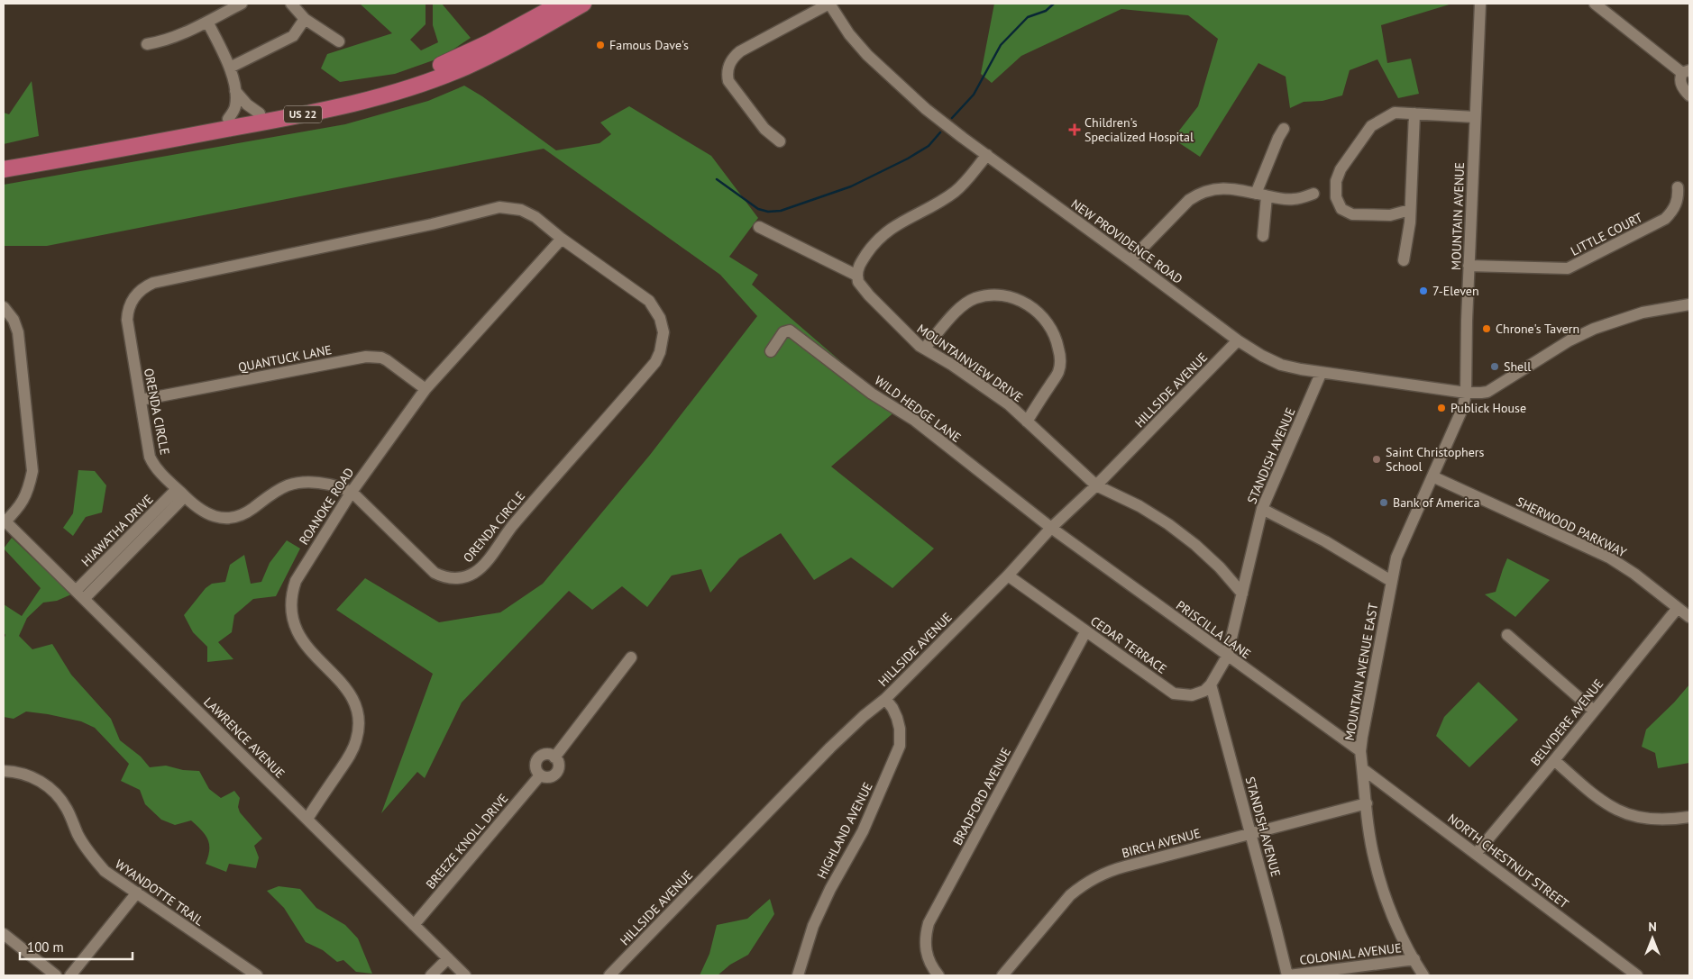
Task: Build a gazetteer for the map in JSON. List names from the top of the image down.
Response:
{
  "streets": {
    "highway": ["US 22"],
    "street": [
      "MOUNTAIN AVENUE",
      "LITTLE COURT",
      "NEW PROVIDENCE ROAD",
      "QUANTUCK LANE",
      "MOUNTAINVIEW DRIVE",
      "HILLSIDE AVENUE",
      "WILD HEDGE LANE",
      "ORENDA CIRCLE",
      "STANDISH AVENUE",
      "ROANOKE ROAD",
      "SHERWOOD PARKWAY",
      "HIAWATHA DRIVE",
      "PRISCILLA LANE",
      "CEDAR TERRACE",
      "MOUNTAIN AVENUE EAST",
      "BELVIDERE AVENUE",
      "LAWRENCE AVENUE",
      "BRADFORD AVENUE",
      "HIGHLAND AVENUE",
      "BREEZE KNOLL DRIVE",
      "BIRCH AVENUE",
      "NORTH CHESTNUT STREET",
      "WYANDOTTE TRAIL",
      "COLONIAL AVENUE"
    ]
  },
  "crossings": [
    ["MOUNTAIN AVENUE", "LITTLE COURT"],
    ["MOUNTAIN AVENUE", "NEW PROVIDENCE ROAD"],
    ["MOUNTAIN AVENUE", "SHERWOOD PARKWAY"],
    ["MOUNTAIN AVENUE", "MOUNTAIN AVENUE EAST"],
    ["NEW PROVIDENCE ROAD", "HILLSIDE AVENUE"],
    ["NEW PROVIDENCE ROAD", "STANDISH AVENUE"],
    ["QUANTUCK LANE", "ORENDA CIRCLE"],
    ["QUANTUCK LANE", "ROANOKE ROAD"],
    ["MOUNTAINVIEW DRIVE", "HILLSIDE AVENUE"],
    ["MOUNTAINVIEW DRIVE", "STANDISH AVENUE"],
    ["HILLSIDE AVENUE", "WILD HEDGE LANE"],
    ["HILLSIDE AVENUE", "PRISCILLA LANE"],
    ["HILLSIDE AVENUE", "CEDAR TERRACE"],
    ["HILLSIDE AVENUE", "HIGHLAND AVENUE"],
    ["WILD HEDGE LANE", "PRISCILLA LANE"],
    ["ORENDA CIRCLE", "ROANOKE ROAD"],
    ["ORENDA CIRCLE", "HIAWATHA DRIVE"],
    ["STANDISH AVENUE", "PRISCILLA LANE"],
    ["STANDISH AVENUE", "CEDAR TERRACE"],
    ["STANDISH AVENUE", "BIRCH AVENUE"],
    ["STANDISH AVENUE", "COLONIAL AVENUE"],
    ["ROANOKE ROAD", "LAWRENCE AVENUE"],
    ["SHERWOOD PARKWAY", "BELVIDERE AVENUE"],
    ["HIAWATHA DRIVE", "LAWRENCE AVENUE"],
    ["PRISCILLA LANE", "MOUNTAIN AVENUE EAST"],
    ["CEDAR TERRACE", "BRADFORD AVENUE"],
    ["MOUNTAIN AVENUE EAST", "BIRCH AVENUE"],
    ["MOUNTAIN AVENUE EAST", "NORTH CHESTNUT STREET"],
    ["MOUNTAIN AVENUE EAST", "COLONIAL AVENUE"],
    ["BELVIDERE AVENUE", "NORTH CHESTNUT STREET"],
    ["LAWRENCE AVENUE", "BREEZE KNOLL DRIVE"]
  ],
  "places": {
    "other": [
      "Famous Dave's",
      "7-Eleven",
      "Chrone's Tavern",
      "Shell",
      "Publick House",
      "Saint Christophers School",
      "Bank of America"
    ],
    "health": ["Children's Specialized Hospital"]
  },
  "scale_bar": "100 m",
  "north": "top"
}
